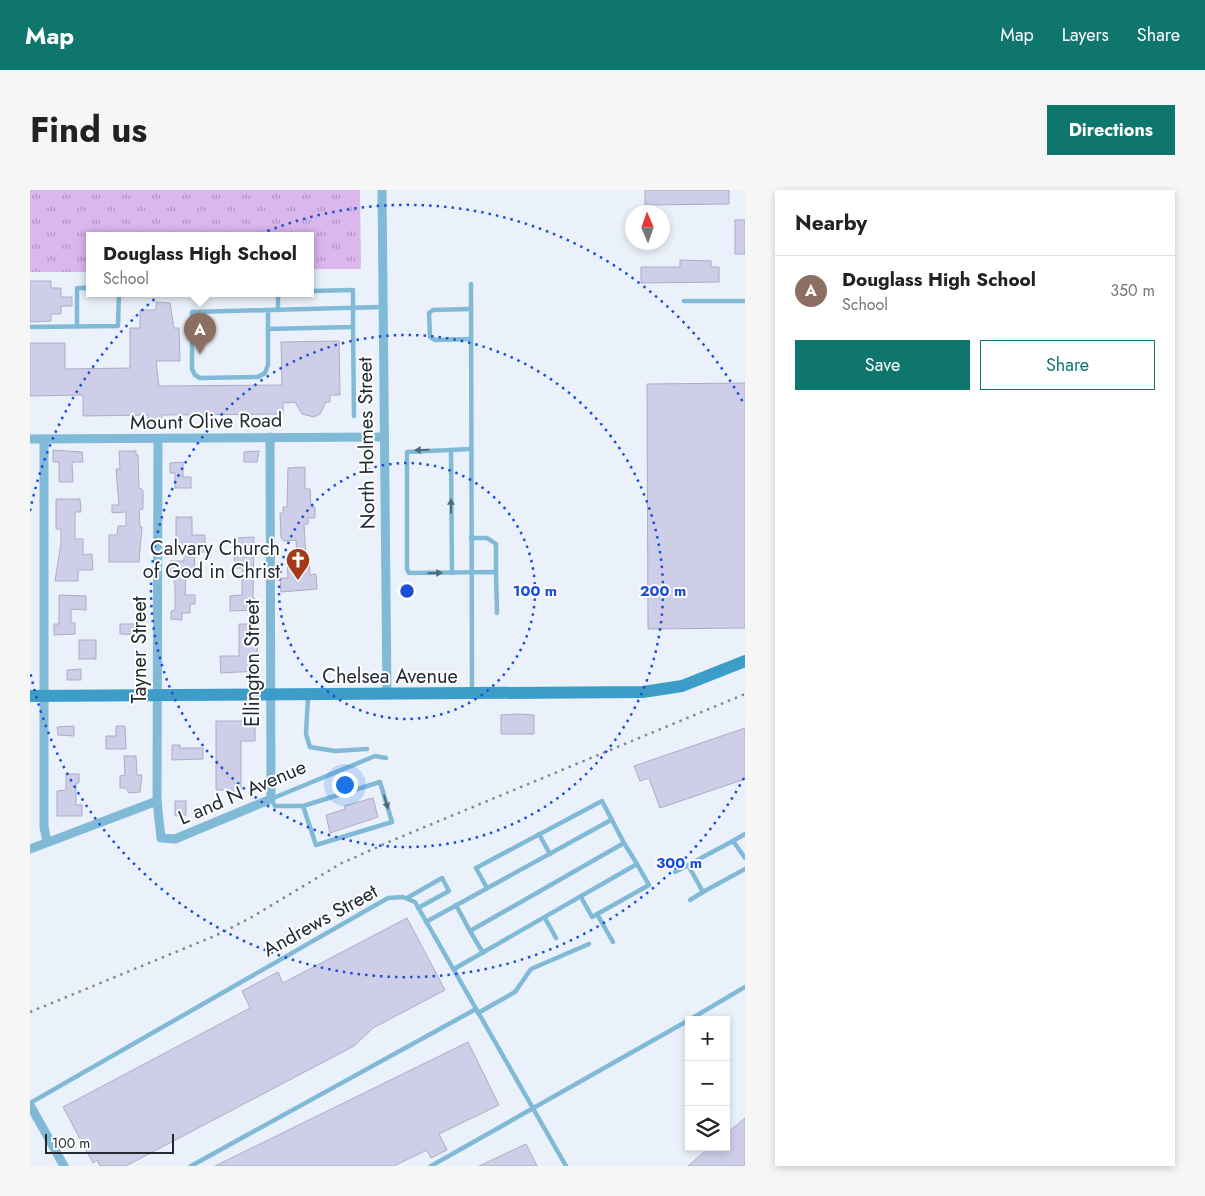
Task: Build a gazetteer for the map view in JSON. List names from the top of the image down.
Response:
{
  "streets": {
    "main road": ["Chelsea Avenue"],
    "street": [
      "Mount Olive Road",
      "North Holmes Street",
      "Tayner Street",
      "Ellington Street",
      "L and N Avenue"
    ],
    "lane": ["Andrews Street"]
  },
  "crossings": [
    ["Mount Olive Road", "North Holmes Street"],
    ["Mount Olive Road", "Tayner Street"],
    ["Mount Olive Road", "Ellington Street"],
    ["North Holmes Street", "Chelsea Avenue"],
    ["Tayner Street", "Chelsea Avenue"],
    ["Tayner Street", "L and N Avenue"],
    ["Ellington Street", "Chelsea Avenue"],
    ["Ellington Street", "L and N Avenue"]
  ],
  "places": {
    "church": ["Calvary Church of God in Christ"]
  },
  "scale_bar": "100 m",
  "north": "top",
  "page": {
    "header": "Map",
    "nav": ["Map", "Layers", "Share"],
    "title": "Find us",
    "buttons": [
      "Directions",
      ["Save", "Share"]
    ],
    "heading": "Nearby",
    "popup": ["Douglass High School", "School"],
    "list": [
      {
        "mark": "A",
        "name": "Douglass High School",
        "note": "School",
        "value": "350 m"
      }
    ],
    "pins": "A",
    "map_buttons": ["+", "−"],
    "scale": "100 m"
  },
  "rings": ["100 m", "200 m", "300 m"]
}
